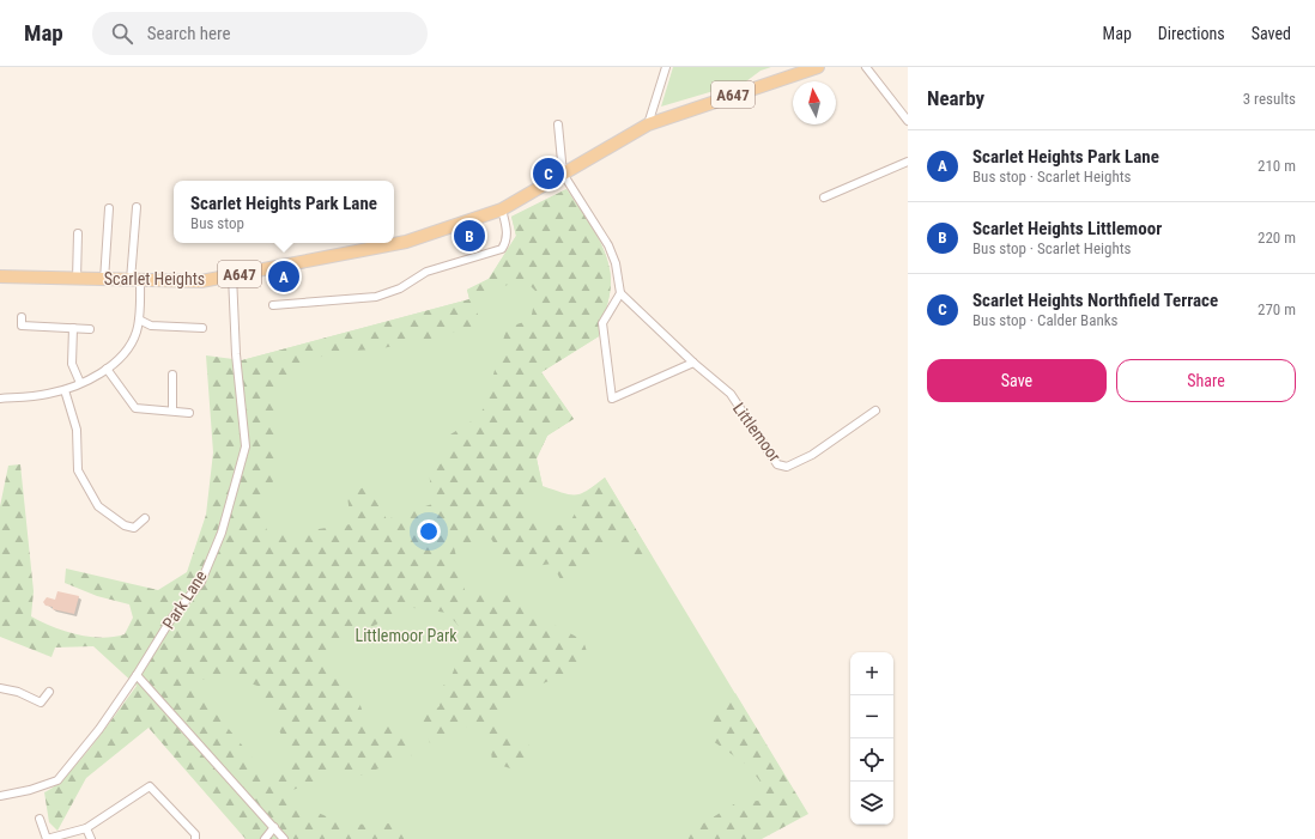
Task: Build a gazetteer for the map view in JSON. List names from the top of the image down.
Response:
{
  "streets": {
    "main road": ["A647", "Scarlet Heights"],
    "street": ["Littlemoor", "Park Lane"]
  },
  "crossings": [
    ["A647", "Scarlet Heights"],
    ["Scarlet Heights", "Park Lane"]
  ],
  "parks": ["Littlemoor Park"],
  "north": "top",
  "page": {
    "header": "Map",
    "search": "Search here",
    "nav": ["Map", "Directions", "Saved"],
    "heading": ["Nearby", "3 results"],
    "list": [
      {
        "mark": "A",
        "name": "Scarlet Heights Park Lane",
        "note": "Bus stop · Scarlet Heights",
        "value": "210 m"
      },
      {
        "mark": "B",
        "name": "Scarlet Heights Littlemoor",
        "note": "Bus stop · Scarlet Heights",
        "value": "220 m"
      },
      {
        "mark": "C",
        "name": "Scarlet Heights Northfield Terrace",
        "note": "Bus stop · Calder Banks",
        "value": "270 m"
      }
    ],
    "pins": ["C", "B", "A"],
    "popup": ["Scarlet Heights Park Lane", "Bus stop"],
    "buttons": ["Save", "Share"],
    "map_buttons": ["+", "−"]
  }
}
